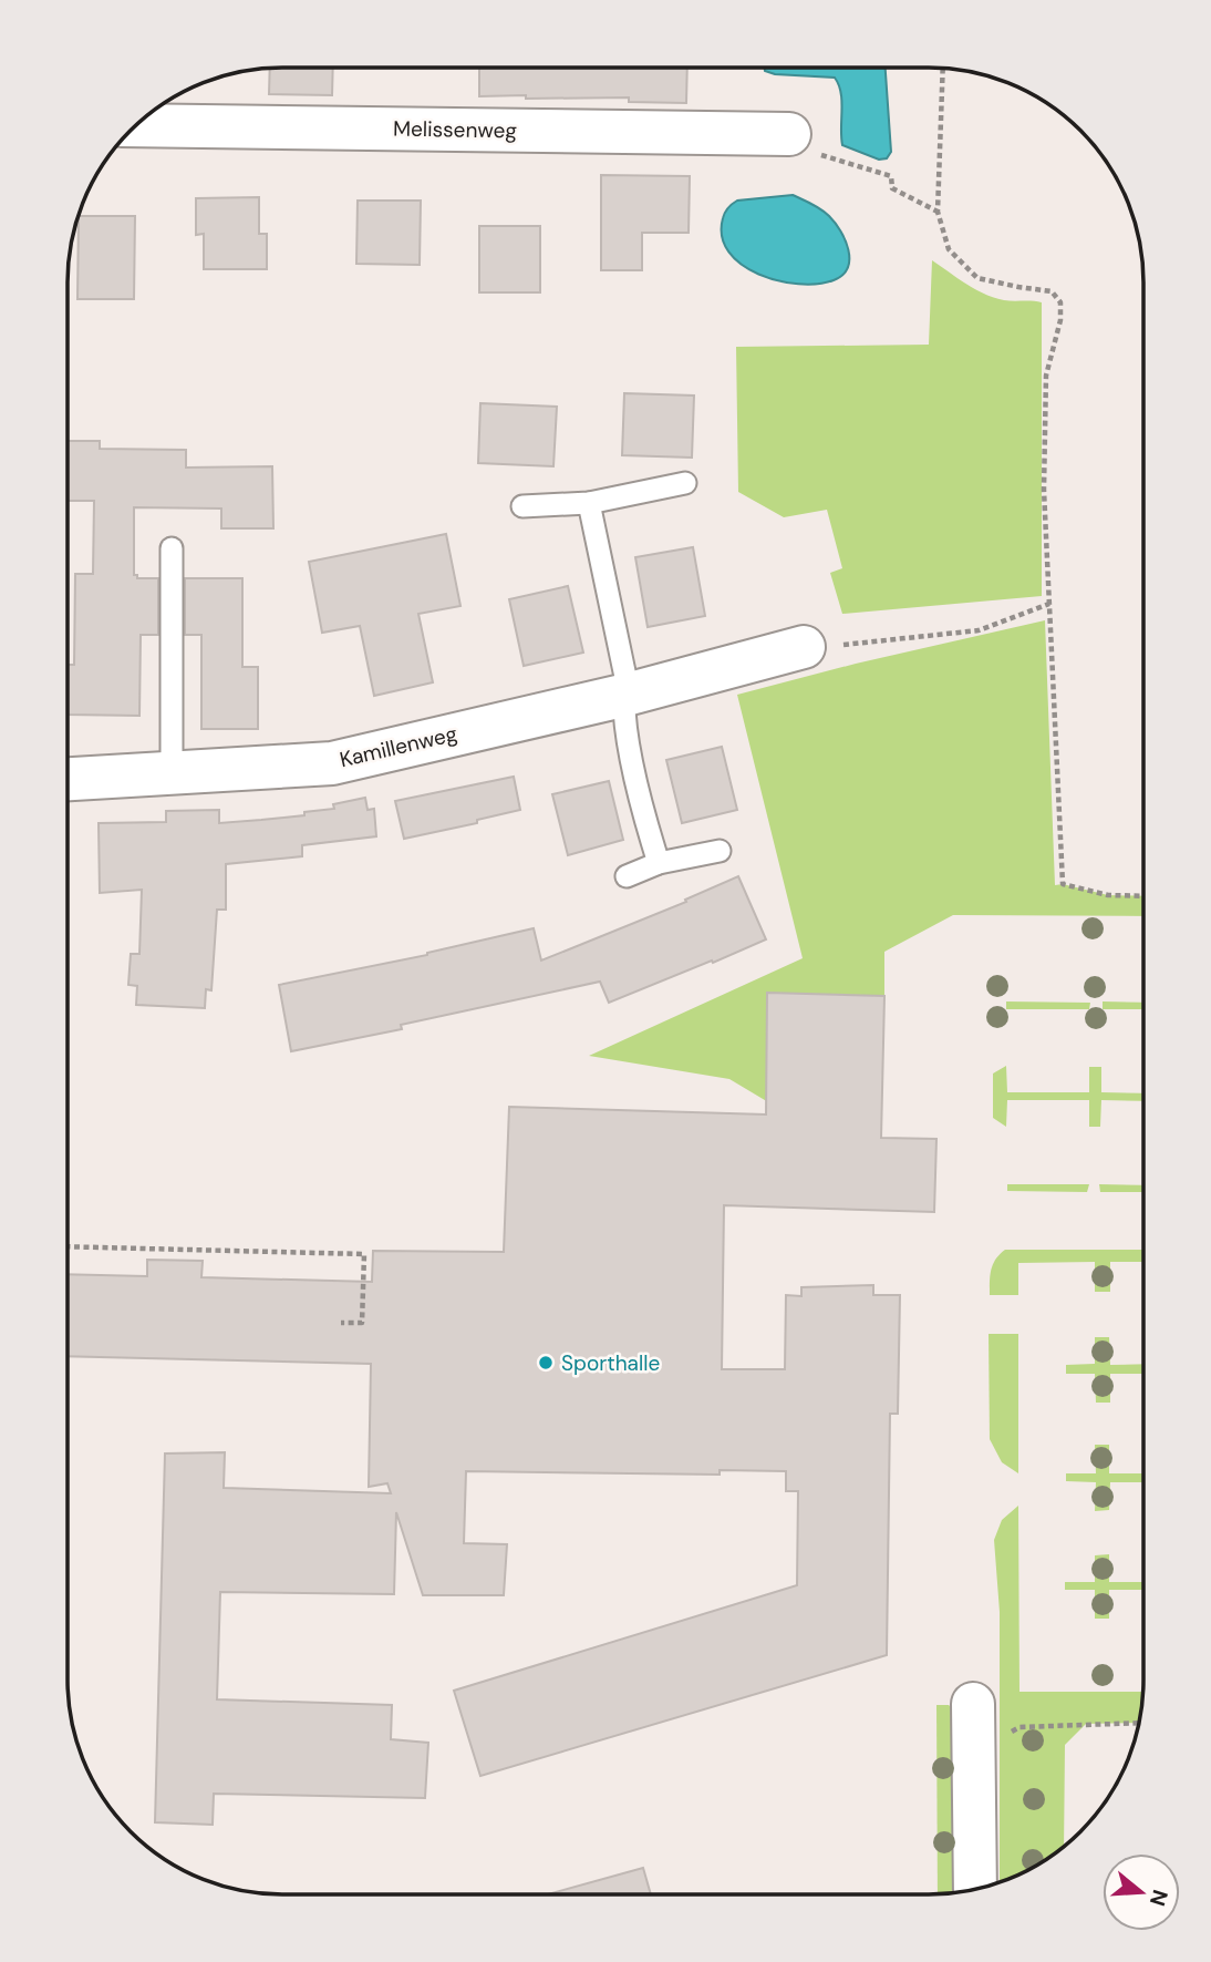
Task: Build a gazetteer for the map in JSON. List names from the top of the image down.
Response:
{
  "streets": {
    "street": ["Melissenweg", "Kamillenweg"]
  },
  "places": ["Sporthalle"],
  "north": "right"
}
